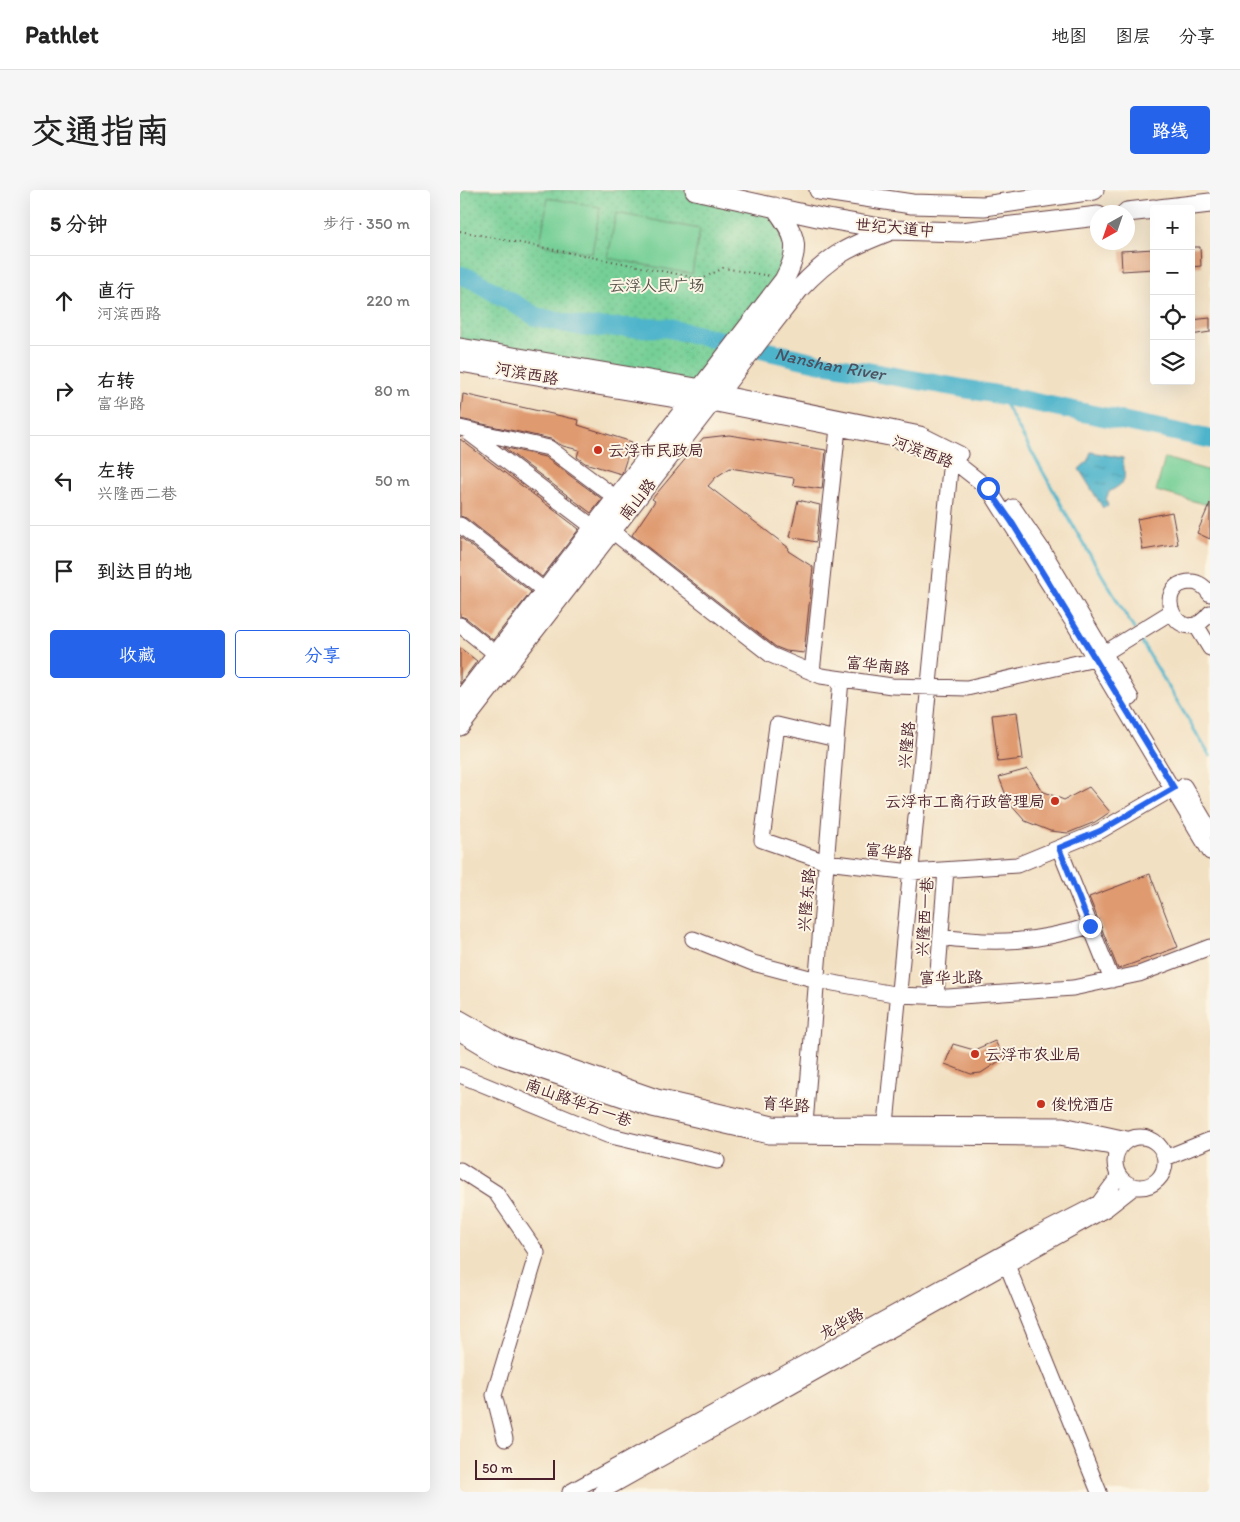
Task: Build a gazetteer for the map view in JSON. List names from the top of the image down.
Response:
{
  "streets": {
    "main road": ["世纪大道中", "河滨西路", "南山路"],
    "street": [
      "富华南路",
      "兴隆路",
      "富华路",
      "兴隆东路",
      "兴隆西一巷",
      "富华北路",
      "南山路华石一巷",
      "育华路",
      "龙华路"
    ]
  },
  "crossings": [
    ["世纪大道中", "南山路"],
    ["河滨西路", "南山路"],
    ["河滨西路", "富华南路"],
    ["河滨西路", "兴隆路"],
    ["河滨西路", "富华路"],
    ["南山路", "富华南路"],
    ["富华南路", "兴隆路"],
    ["富华南路", "兴隆东路"],
    ["兴隆路", "富华路"],
    ["兴隆路", "富华北路"],
    ["兴隆路", "育华路"],
    ["富华路", "兴隆东路"],
    ["富华路", "兴隆西一巷"],
    ["兴隆东路", "富华北路"],
    ["兴隆东路", "育华路"],
    ["兴隆西一巷", "富华北路"],
    ["育华路", "龙华路"]
  ],
  "water": ["Nanshan River"],
  "parks": ["云浮人民广场"],
  "places": [
    "云浮市民政局",
    "云浮市工商行政管理局",
    "云浮市农业局",
    "俊悦酒店"
  ],
  "scale_bar": "50 m",
  "north": "bottom left",
  "page": {
    "header": "Pathlet",
    "nav": ["地图", "图层", "分享"],
    "buttons": [
      "路线",
      ["收藏", "分享"]
    ],
    "title": "交通指南",
    "heading": ["5 分钟", "步行 · 350 m"],
    "map_buttons": ["+", "−"],
    "list": [
      ["直行", "河滨西路", "220 m"],
      ["右转", "富华路", "80 m"],
      ["左转", "兴隆西二巷", "50 m"],
      "到达目的地"
    ],
    "scale": "50 m"
  }
}
